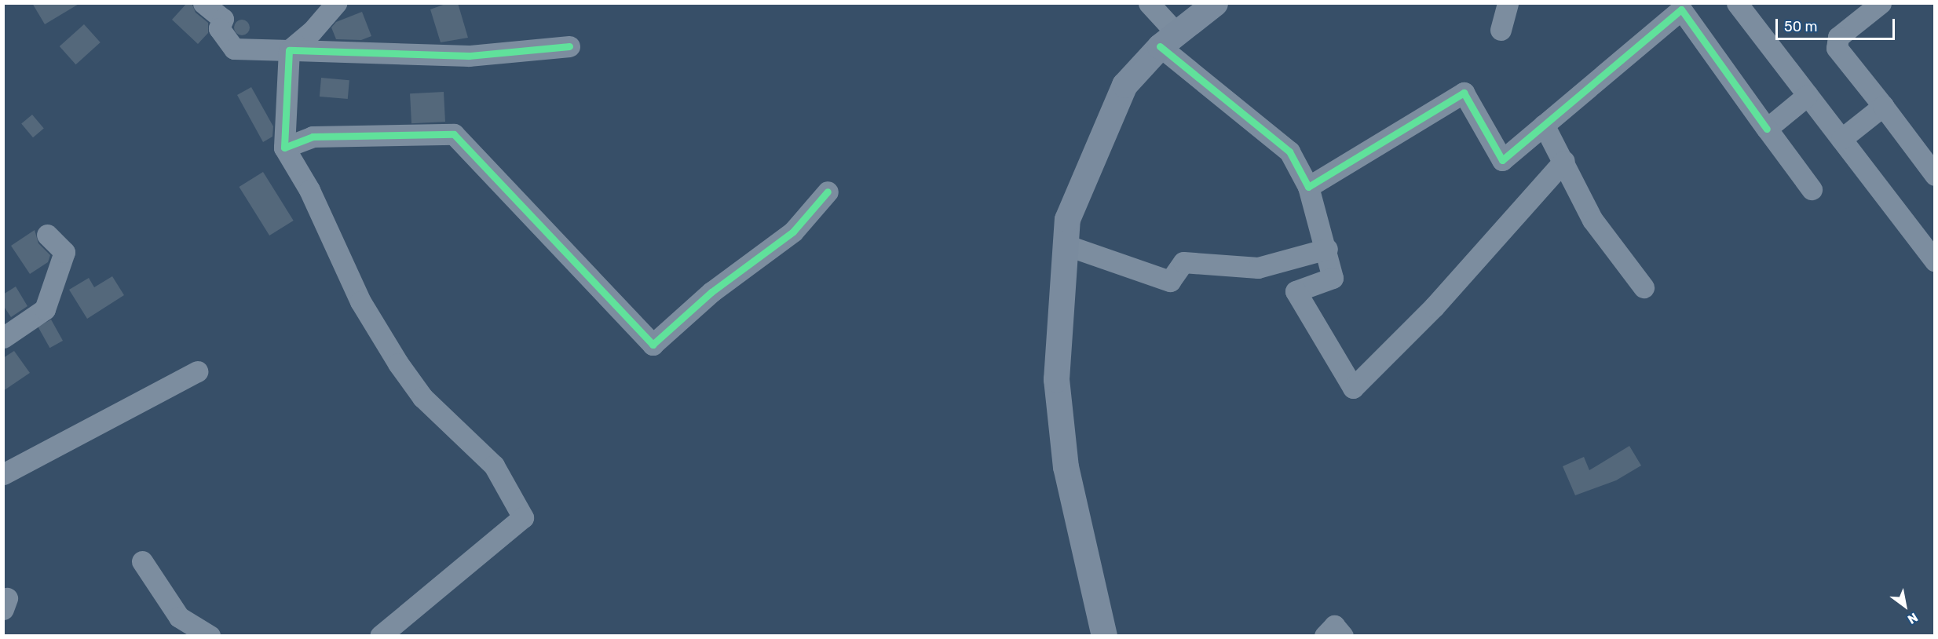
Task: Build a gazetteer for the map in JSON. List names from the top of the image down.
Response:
{
  "scale_bar": "50 m",
  "north": "bottom right"
}
